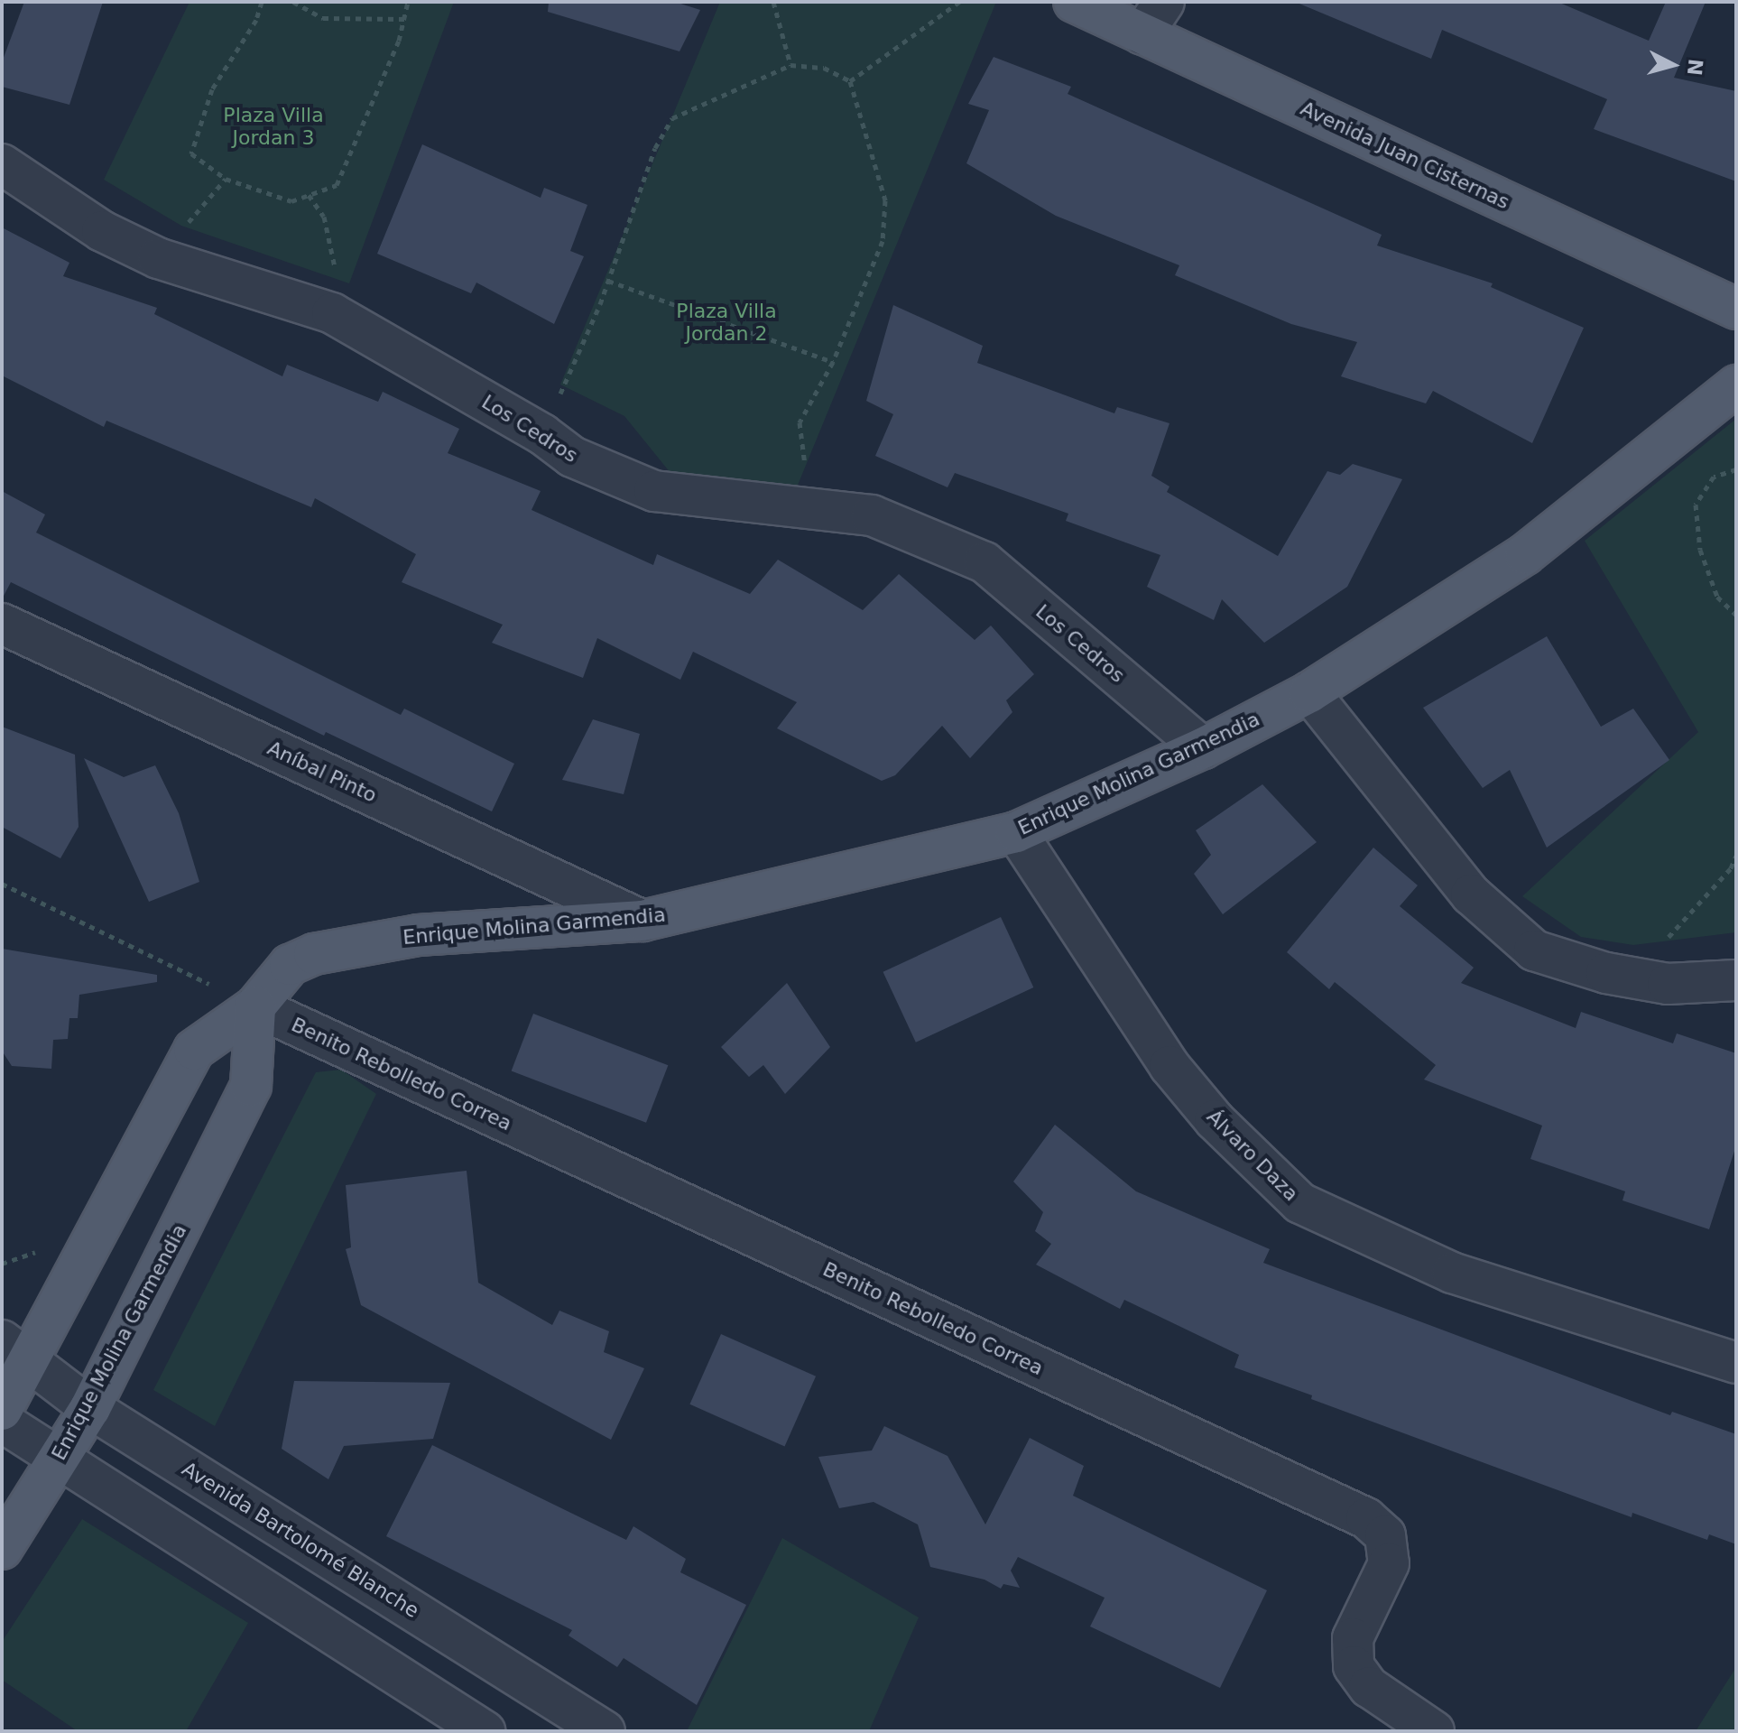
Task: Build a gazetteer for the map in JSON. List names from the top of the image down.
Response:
{
  "streets": {
    "main road": ["Avenida Juan Cisternas", "Enrique Molina Garmendia"],
    "street": [
      "Los Cedros",
      "Aníbal Pinto",
      "Benito Rebolledo Correa",
      "Álvaro Daza",
      "Avenida Bartolomé Blanche"
    ]
  },
  "crossings": [
    ["Los Cedros", "Enrique Molina Garmendia"],
    ["Aníbal Pinto", "Enrique Molina Garmendia"],
    ["Enrique Molina Garmendia", "Benito Rebolledo Correa"],
    ["Enrique Molina Garmendia", "Álvaro Daza"],
    ["Enrique Molina Garmendia", "Avenida Bartolomé Blanche"]
  ],
  "parks": ["Plaza Villa Jordan 3", "Plaza Villa Jordan 2"],
  "north": "right"
}
